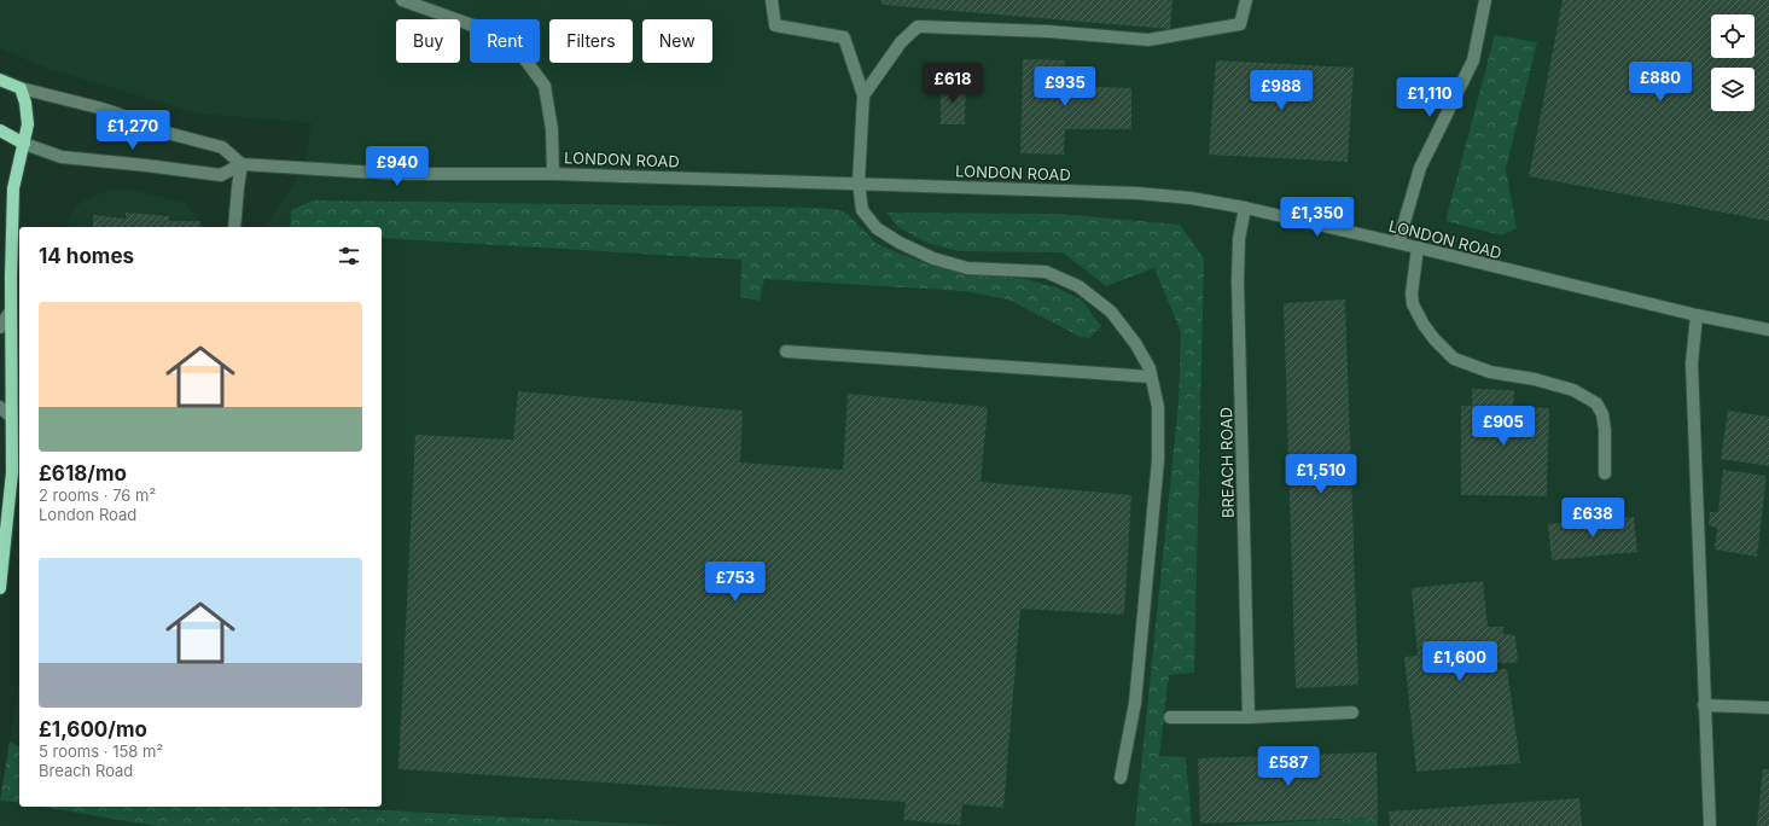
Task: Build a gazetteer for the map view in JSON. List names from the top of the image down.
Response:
{
  "streets": {
    "street": ["LONDON ROAD", "BREACH ROAD"]
  },
  "crossings": [
    ["LONDON ROAD", "BREACH ROAD"]
  ],
  "page": {
    "chip": [
      "Buy",
      "Rent",
      "Filters",
      "New"
    ],
    "price": [
      "£880",
      "£618",
      "£935",
      "£988",
      "£1,110",
      "£1,270",
      "£940",
      "£1,350",
      "£905",
      "£1,510",
      "£638",
      "£753",
      "£1,600",
      "£587"
    ],
    "heading": "14 homes",
    "list": [
      {
        "name": "£618/mo",
        "note": "2 rooms · 76 m² · London Road"
      },
      {
        "name": "£1,600/mo",
        "note": "5 rooms · 158 m² · Breach Road"
      }
    ]
  }
}
